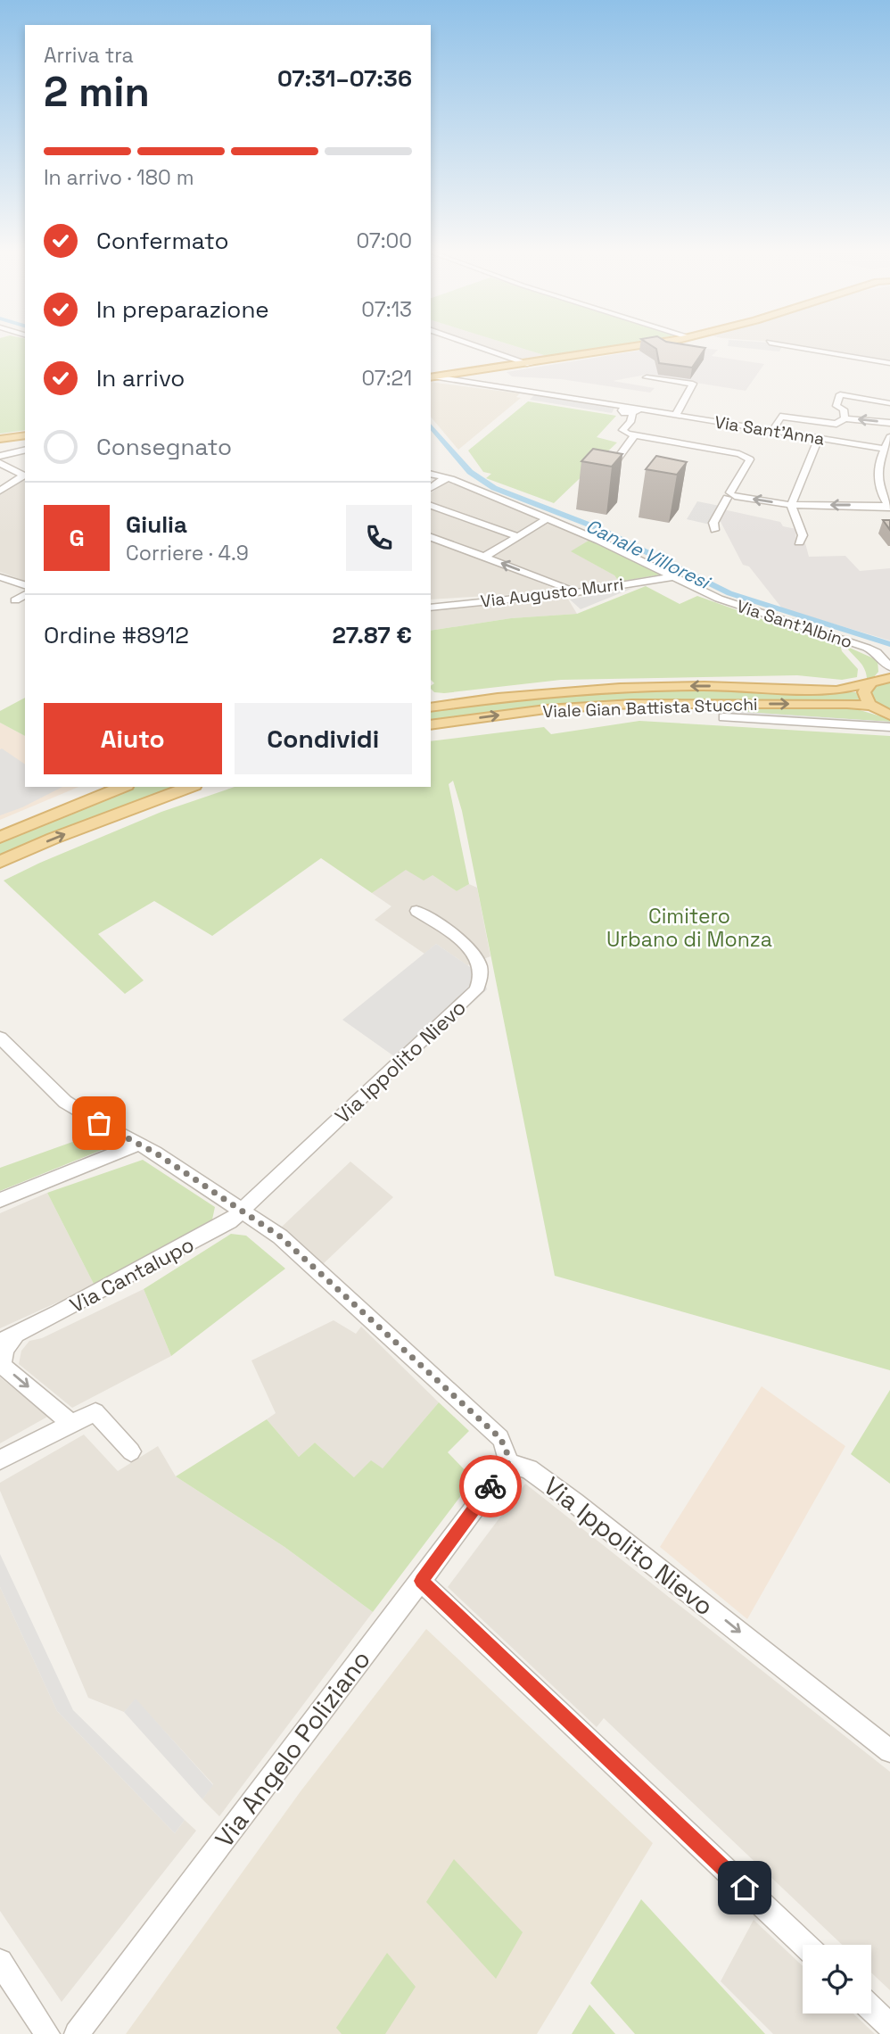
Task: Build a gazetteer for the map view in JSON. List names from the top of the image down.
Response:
{
  "streets": {
    "main road": ["Viale Gian Battista Stucchi"],
    "street": [
      "Via Sant'Anna",
      "Via Augusto Murri",
      "Via Sant'Albino",
      "Via Ippolito Nievo",
      "Via Cantalupo",
      "Via Angelo Poliziano"
    ]
  },
  "crossings": [
    ["Via Augusto Murri", "Via Sant'Albino"],
    ["Via Sant'Albino", "Viale Gian Battista Stucchi"],
    ["Via Ippolito Nievo", "Via Cantalupo"],
    ["Via Ippolito Nievo", "Via Angelo Poliziano"]
  ],
  "one_way": ["Via Ippolito Nievo"],
  "water": ["Canale Villoresi"],
  "parks": ["Cimitero Urbano di Monza"],
  "page": {
    "heading": ["2 min", "Arriva tra", "07:31–07:36"],
    "panel": [
      "Giulia",
      "Corriere · 4.9",
      "Ordine #8912",
      "27.87 €"
    ],
    "bar": "In arrivo · 180 m",
    "list": [
      ["Confermato", "07:00"],
      ["In preparazione", "07:13"],
      ["In arrivo", "07:21"],
      "Consegnato"
    ],
    "round": "G",
    "buttons": ["Aiuto", "Condividi"]
  }
}
